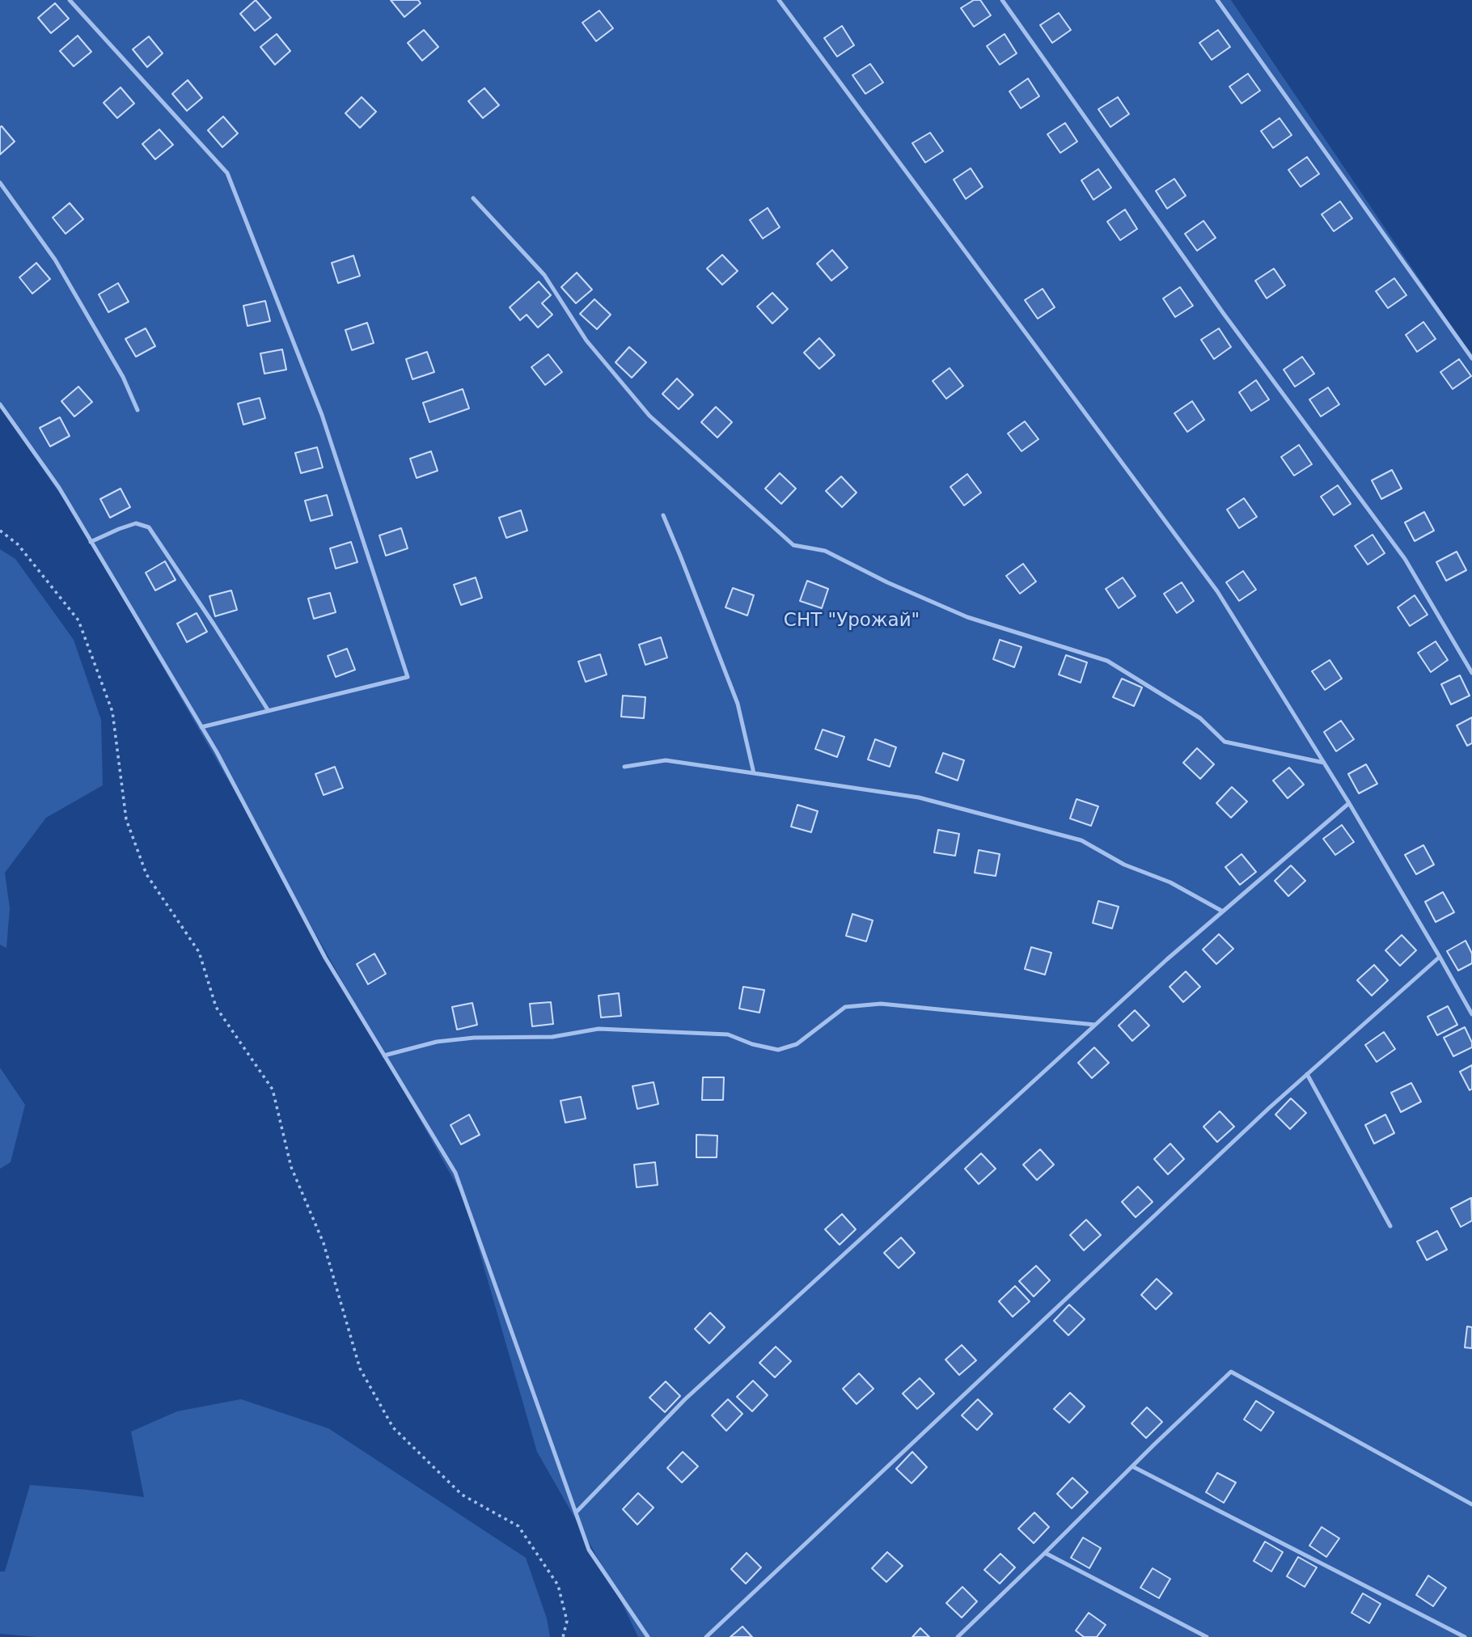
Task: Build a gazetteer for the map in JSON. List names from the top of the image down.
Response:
{
  "parks": ["СНТ \"Урожай\""]
}
